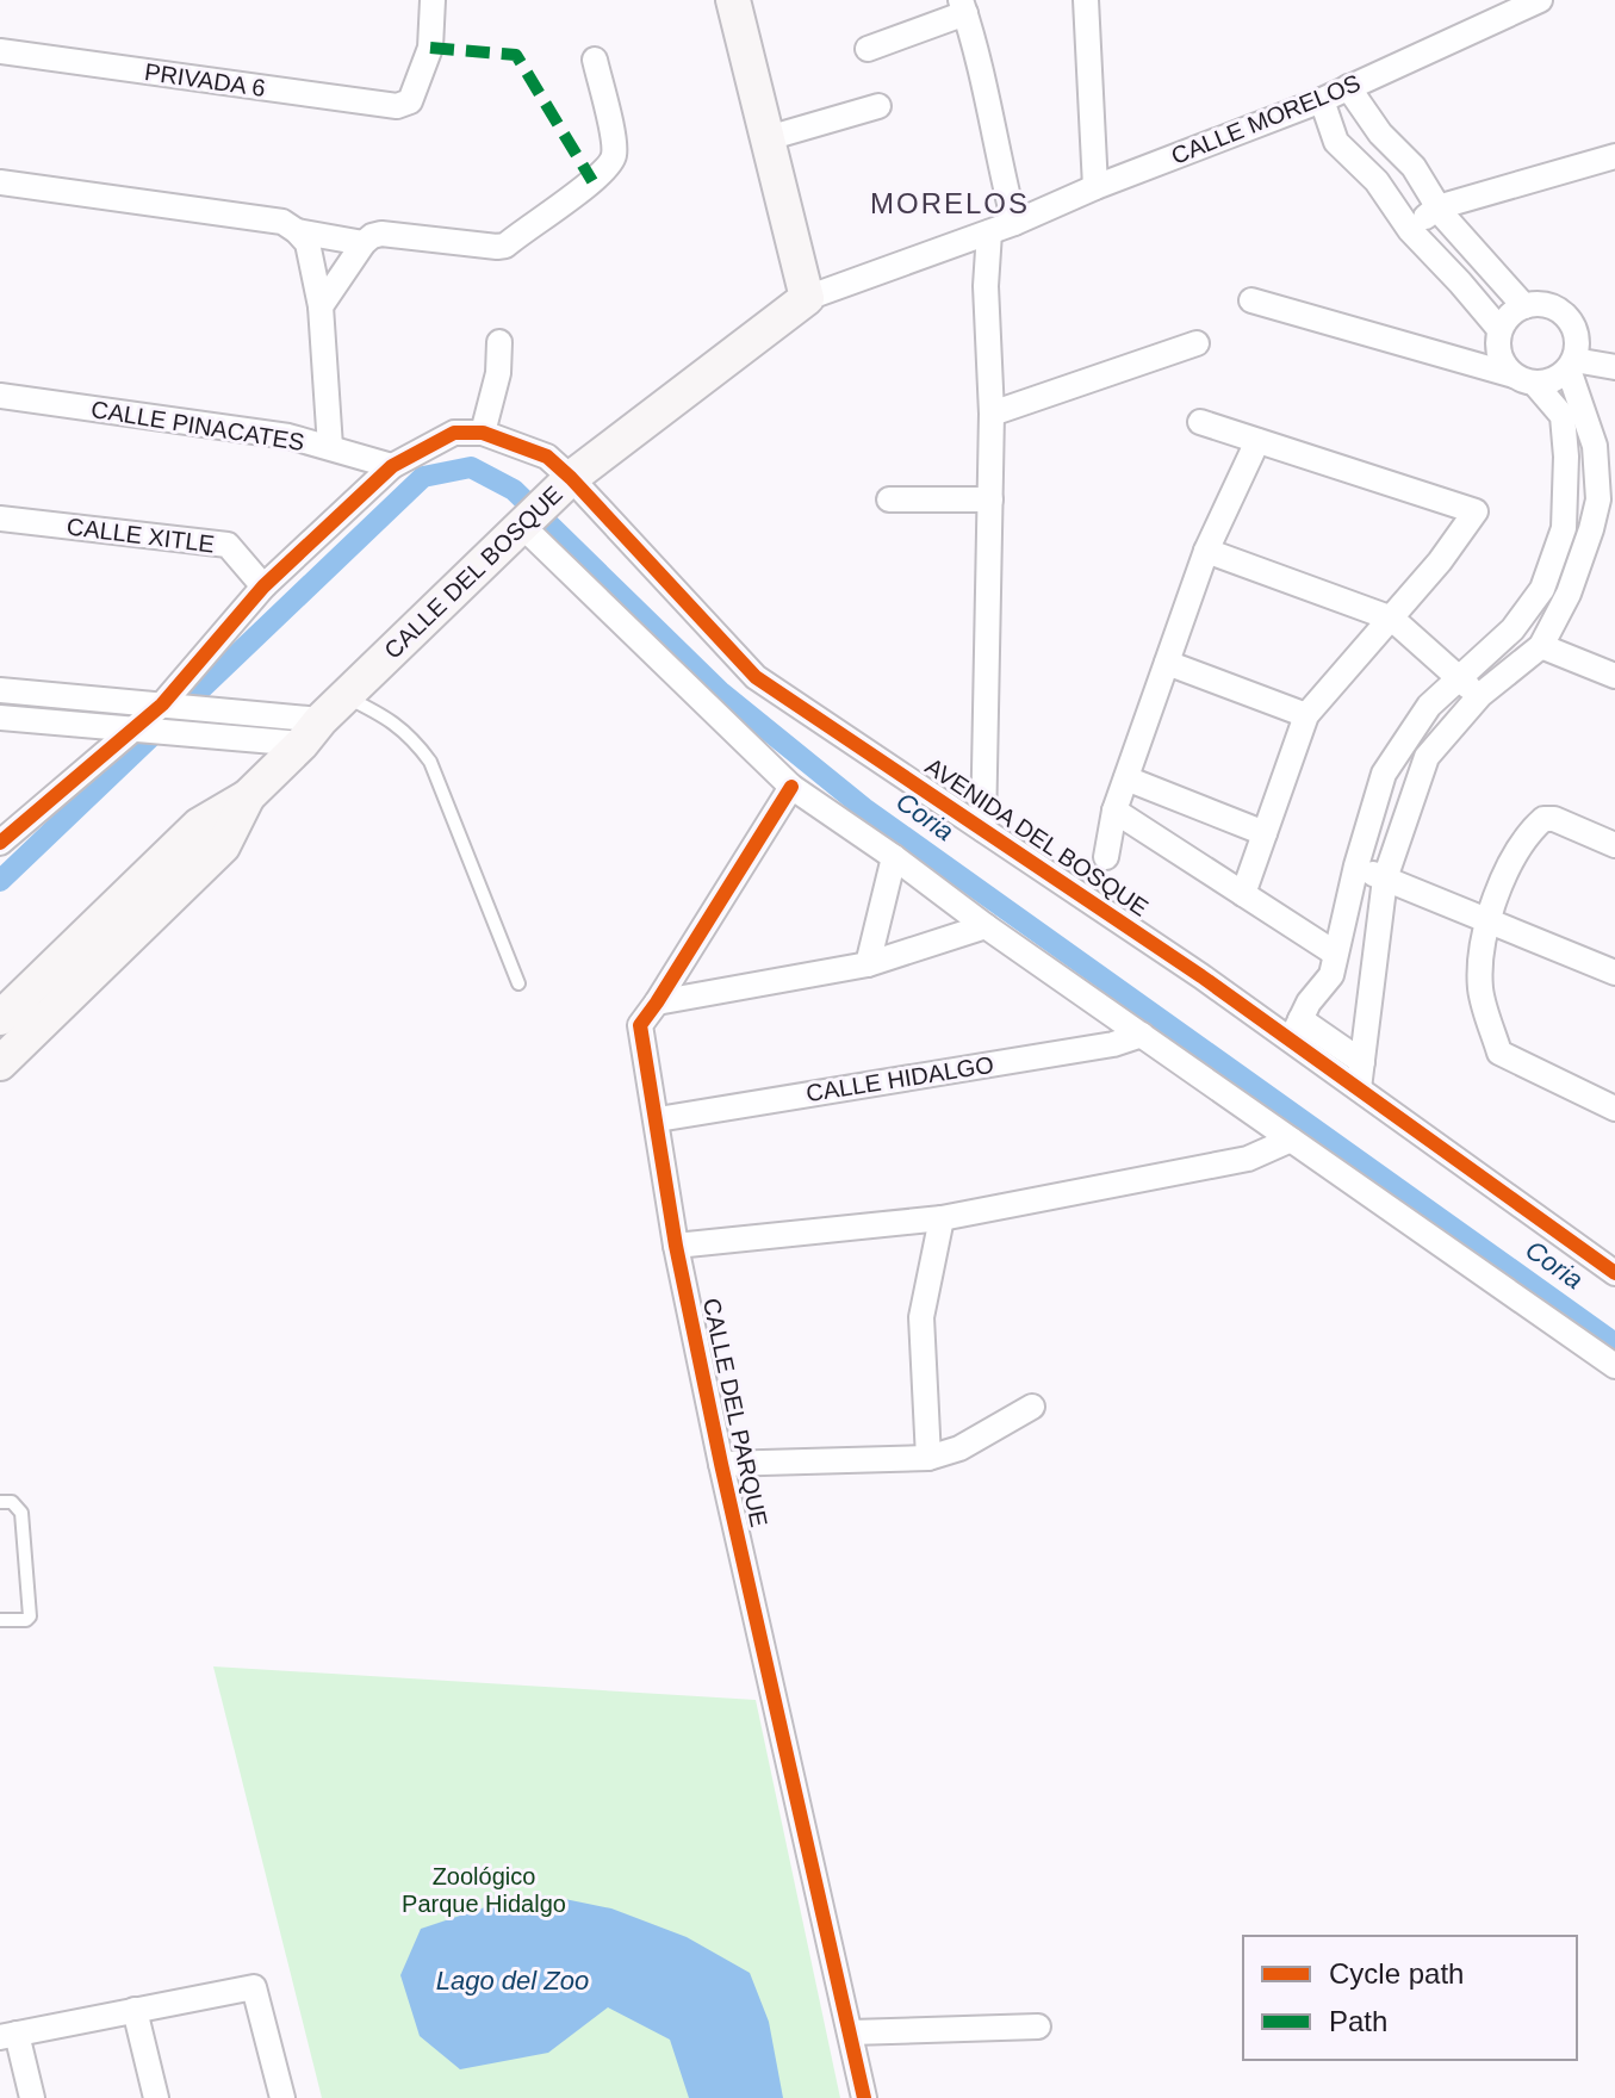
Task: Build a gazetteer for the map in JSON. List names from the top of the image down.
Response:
{
  "streets": {
    "street": [
      "PRIVADA 6",
      "CALLE MORELOS",
      "CALLE PINACATES",
      "CALLE XITLE",
      "CALLE DEL BOSQUE",
      "AVENIDA DEL BOSQUE",
      "CALLE HIDALGO",
      "CALLE DEL PARQUE"
    ]
  },
  "crossings": [
    ["CALLE MORELOS", "CALLE DEL BOSQUE"],
    ["CALLE PINACATES", "AVENIDA DEL BOSQUE"],
    ["CALLE DEL BOSQUE", "AVENIDA DEL BOSQUE"],
    ["CALLE HIDALGO", "CALLE DEL PARQUE"]
  ],
  "districts": ["MORELOS"],
  "water": ["Coria", "Lago del Zoo"],
  "parks": ["Zoológico Parque Hidalgo"],
  "legend": ["Cycle path", "Path"]
}
